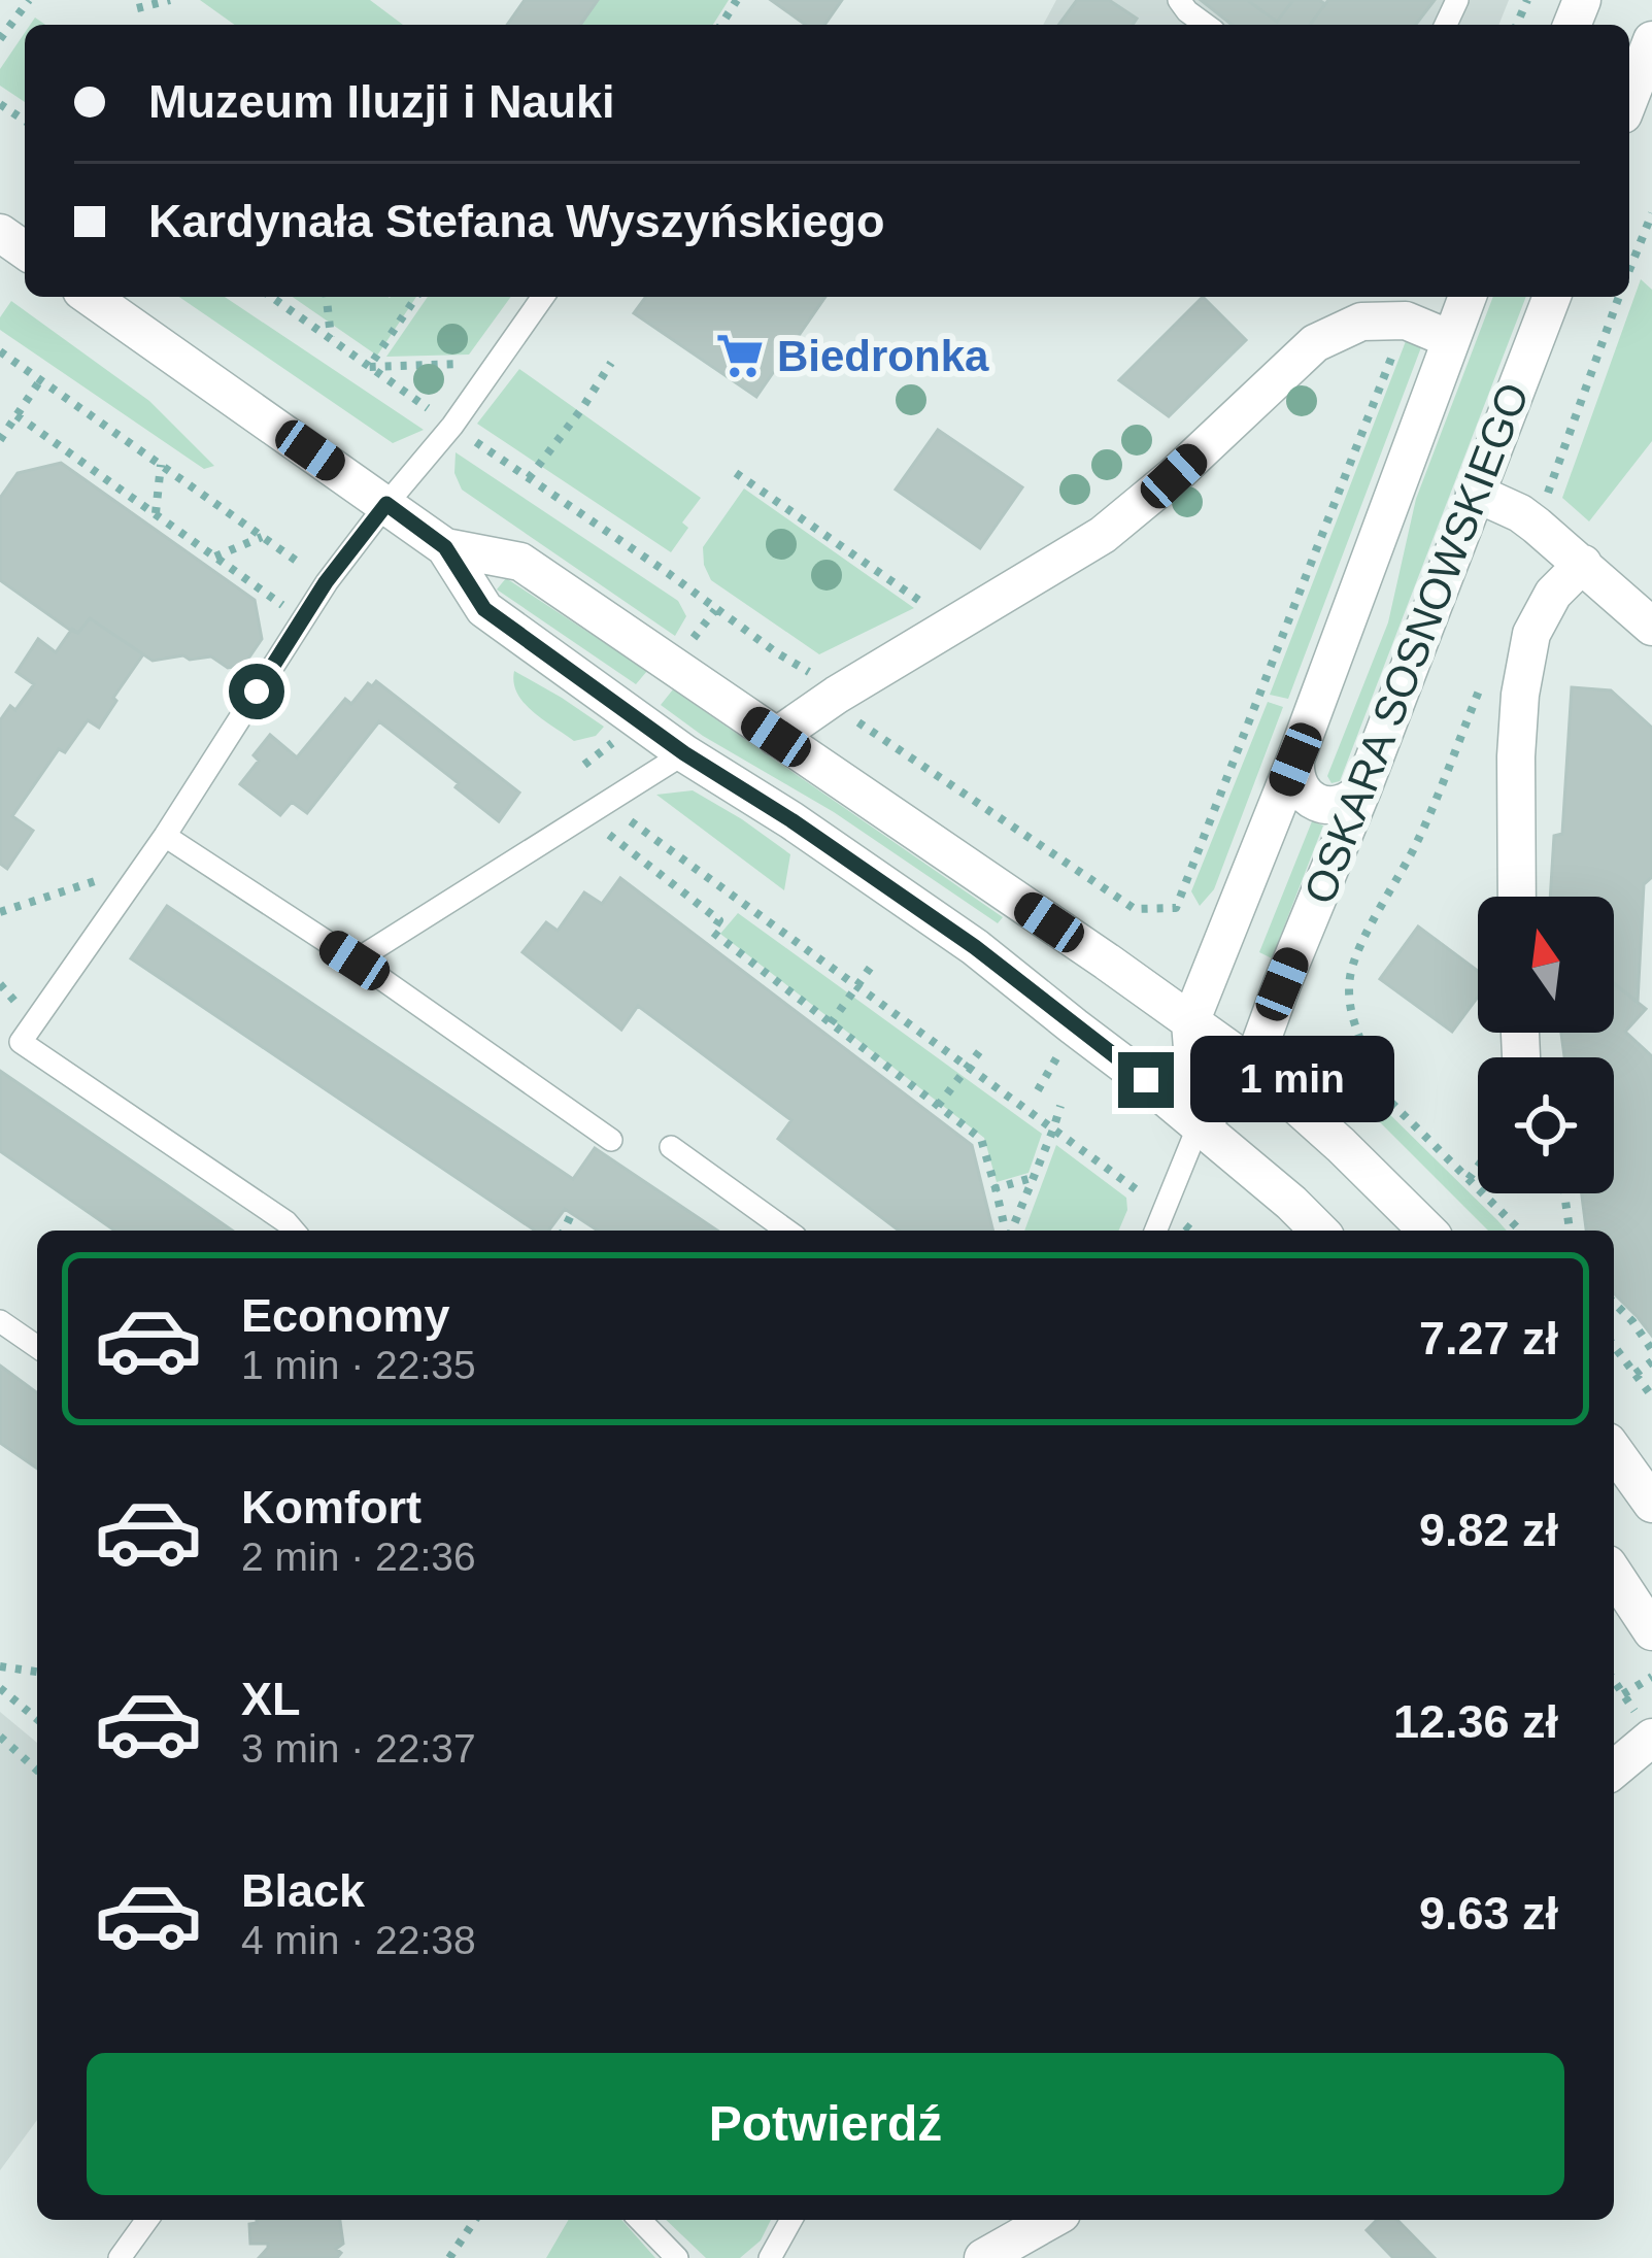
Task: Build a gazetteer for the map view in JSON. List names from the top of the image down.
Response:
{
  "streets": {
    "street": ["OSKARA SOSNOWSKIEGO"]
  },
  "places": {
    "supermarket": ["Biedronka"]
  },
  "north": "top",
  "page": {
    "banner": ["Muzeum Iluzji i Nauki", "Kardynała Stefana Wyszyńskiego"],
    "bubble": "1 min",
    "list": [
      {
        "name": "Economy",
        "note": "1 min · 22:35",
        "value": "7.27 zł"
      },
      {
        "name": "Komfort",
        "note": "2 min · 22:36",
        "value": "9.82 zł"
      },
      {
        "name": "XL",
        "note": "3 min · 22:37",
        "value": "12.36 zł"
      },
      {
        "name": "Black",
        "note": "4 min · 22:38",
        "value": "9.63 zł"
      }
    ],
    "buttons": "Potwierdź"
  }
}
